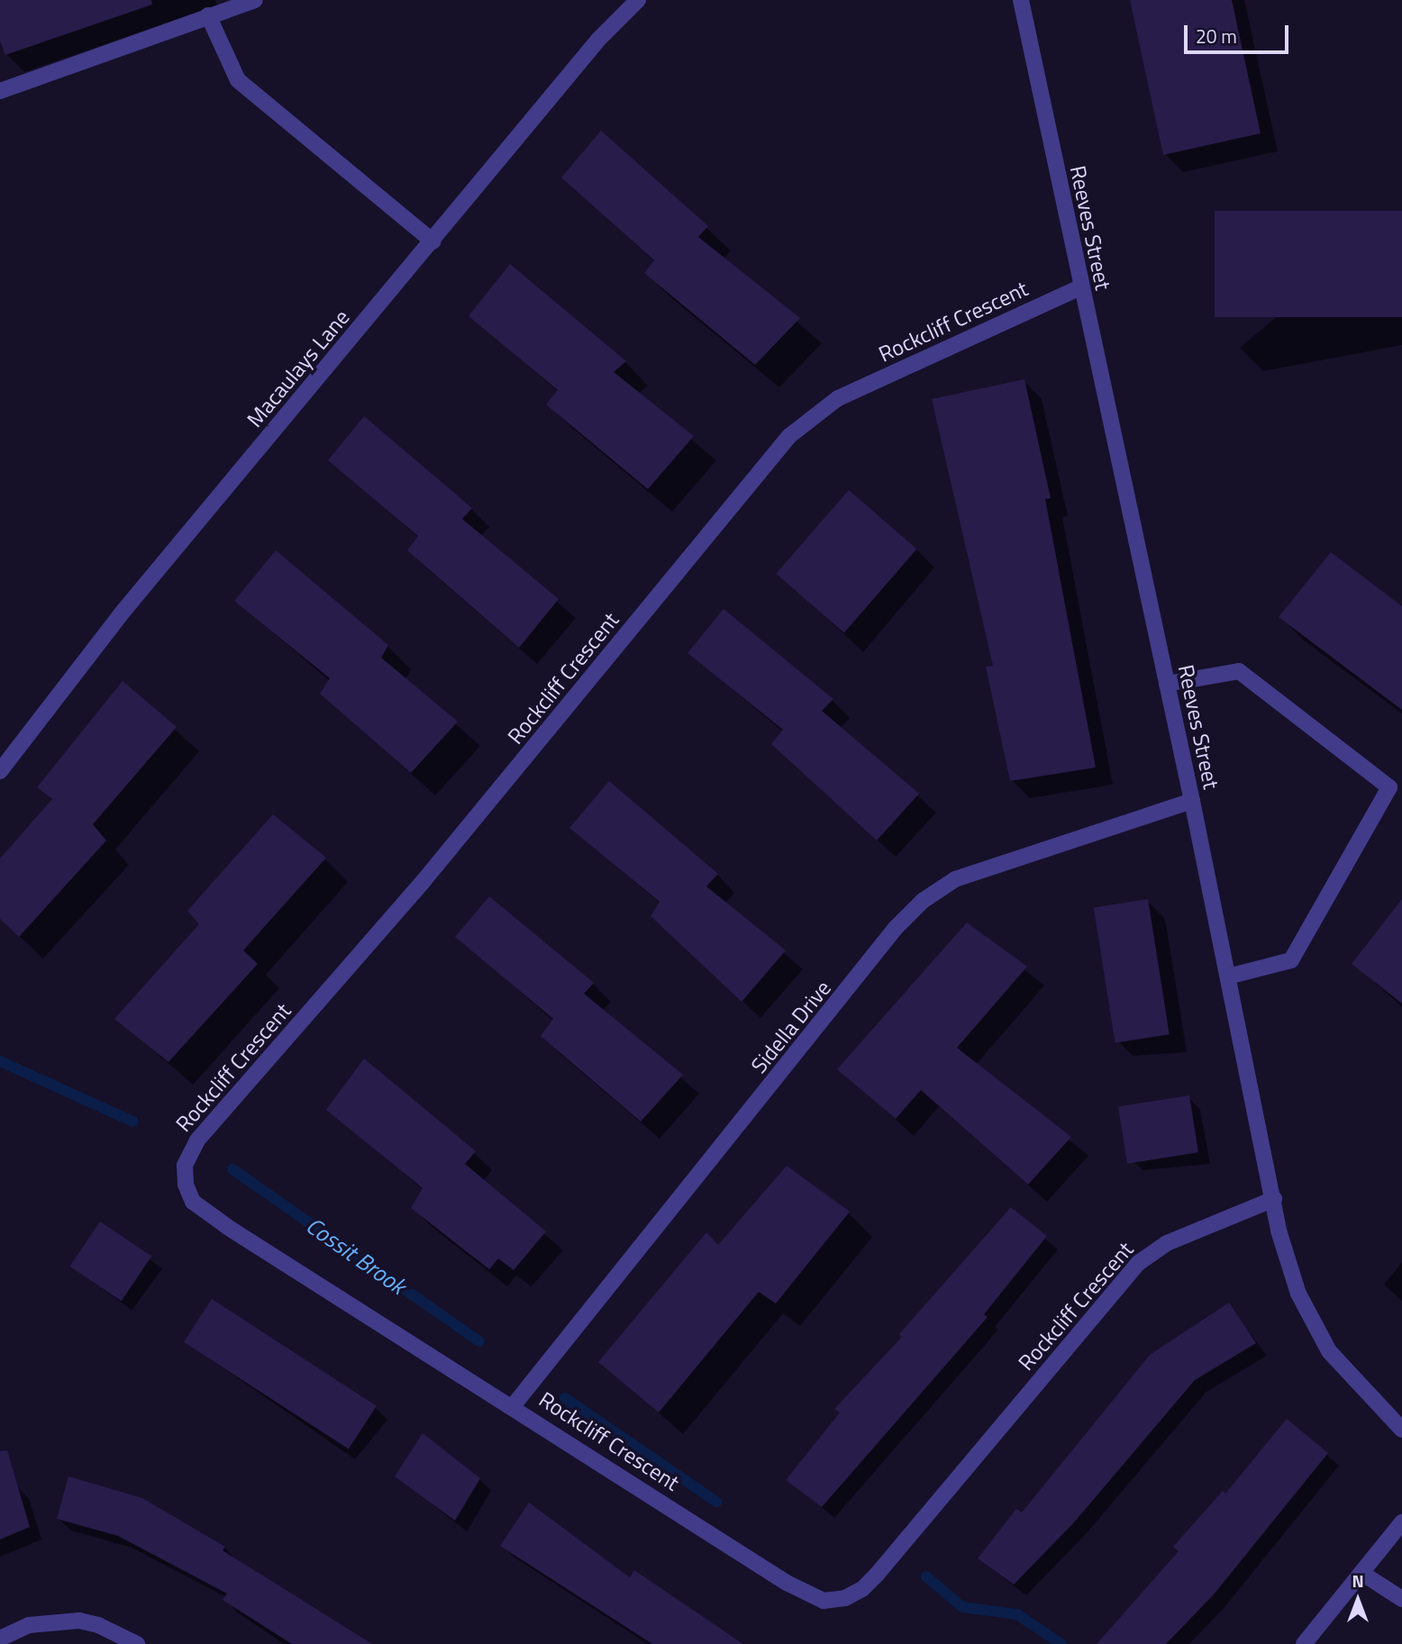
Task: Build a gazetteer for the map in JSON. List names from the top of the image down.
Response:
{
  "streets": {
    "street": [
      "Reeves Street",
      "Rockcliff Crescent",
      "Macaulays Lane",
      "Sidella Drive"
    ]
  },
  "crossings": [
    ["Reeves Street", "Rockcliff Crescent"],
    ["Reeves Street", "Sidella Drive"],
    ["Rockcliff Crescent", "Sidella Drive"]
  ],
  "water": ["Cossit Brook"],
  "scale_bar": "20 m",
  "north": "top"
}
